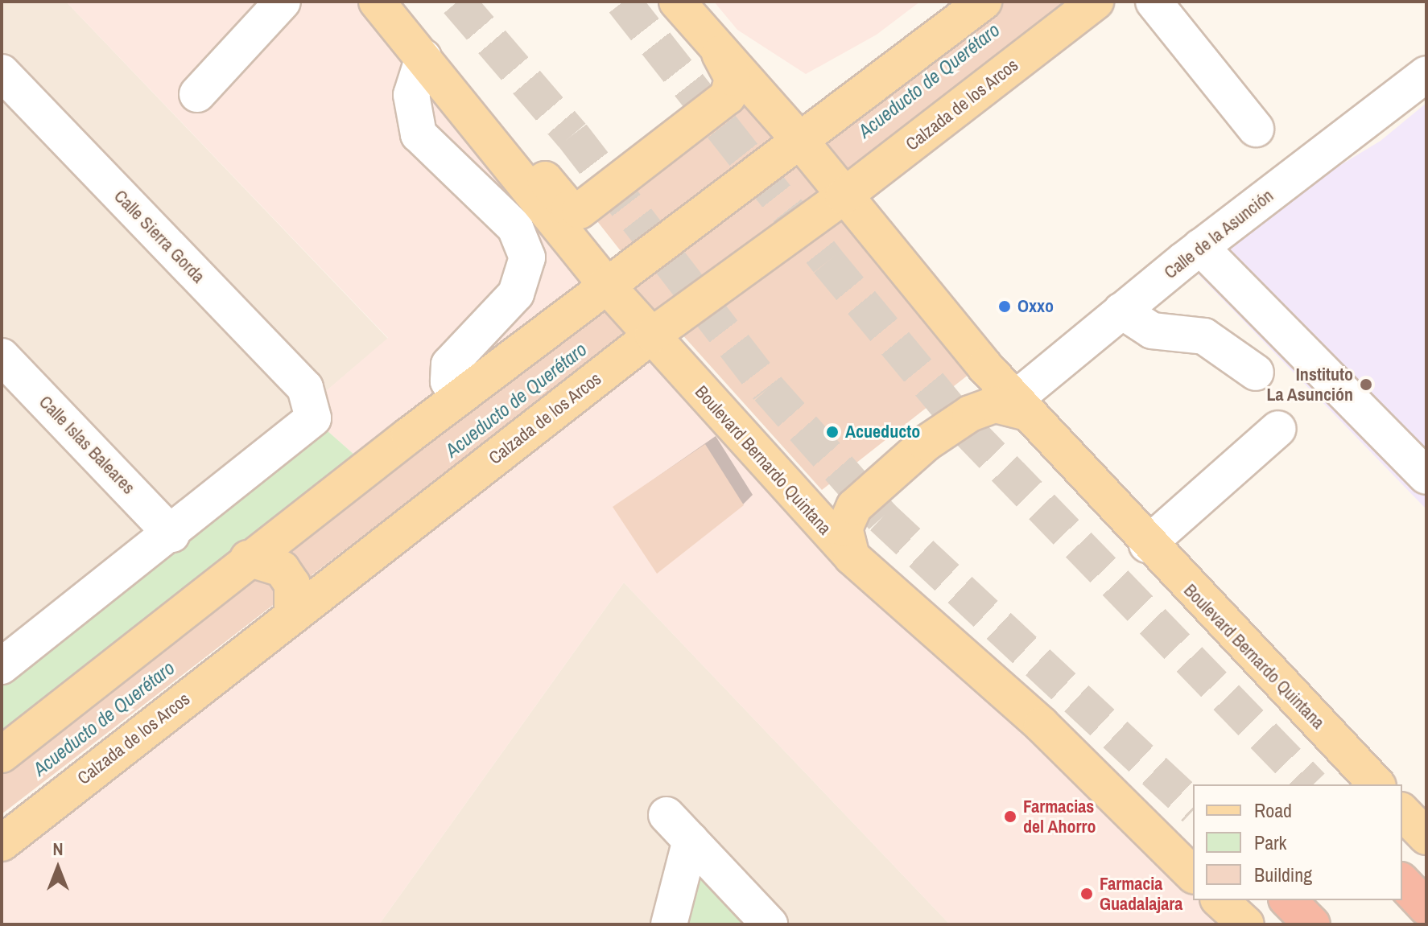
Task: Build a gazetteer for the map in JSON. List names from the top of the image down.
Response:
{
  "streets": {
    "main road": ["Calzada de los Arcos", "Boulevard Bernardo Quintana"],
    "street": ["Calle de la Asunción", "Calle Sierra Gorda", "Calle Islas Baleares"]
  },
  "crossings": [
    ["Calzada de los Arcos", "Boulevard Bernardo Quintana"],
    ["Calle de la Asunción", "Boulevard Bernardo Quintana"],
    ["Calle Sierra Gorda", "Calle Islas Baleares"]
  ],
  "water": ["Acueducto de Querétaro"],
  "places": [
    "Oxxo",
    "Instituto La Asunción",
    "Acueducto",
    "Farmacias del Ahorro",
    "Farmacia Guadalajara"
  ],
  "legend": ["Road", "Park", "Building"],
  "north": "top"
}
